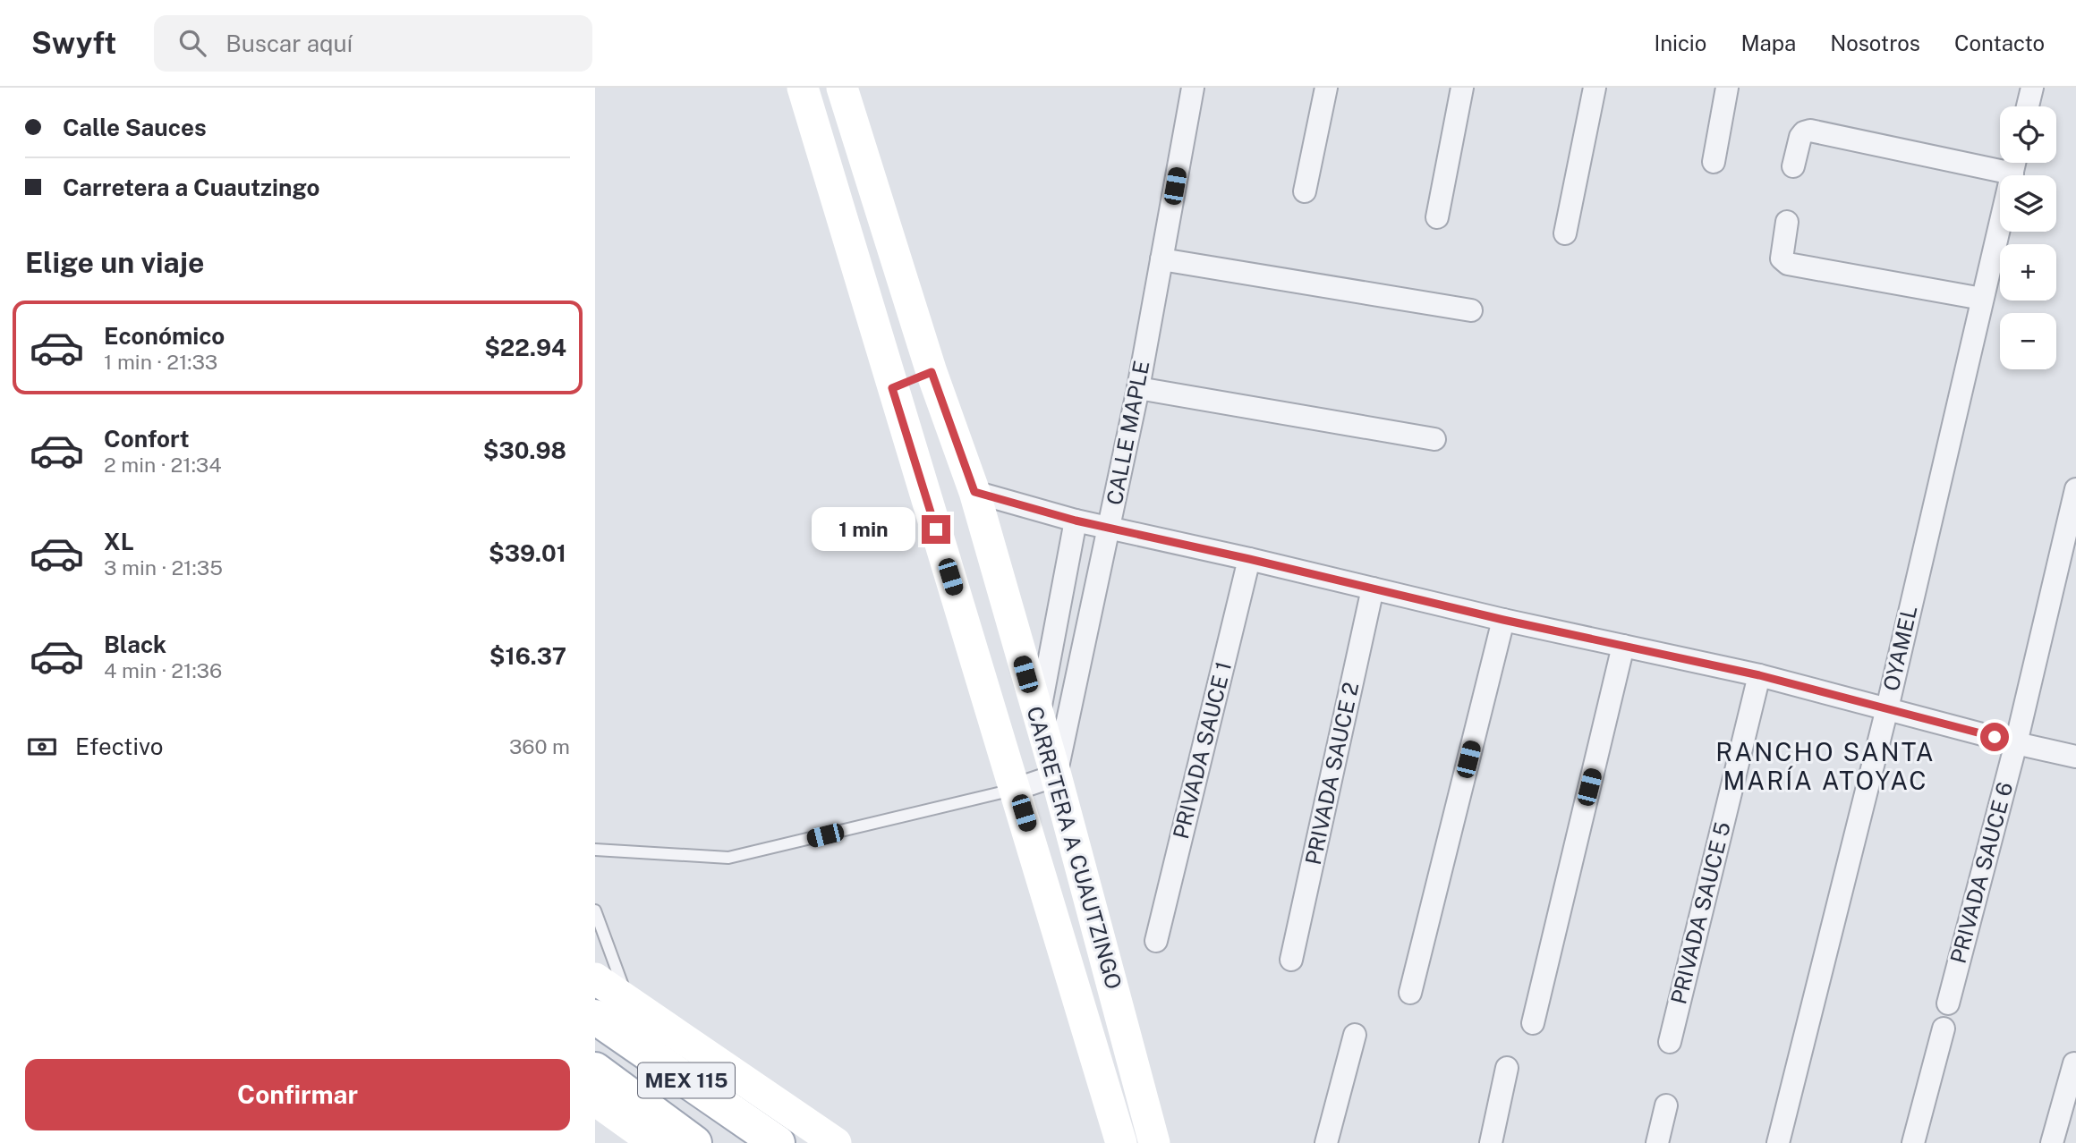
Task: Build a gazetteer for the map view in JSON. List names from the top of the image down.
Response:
{
  "streets": {
    "main road": ["CARRETERA A CUAUTZINGO", "MEX 115"],
    "street": [
      "CALLE MAPLE",
      "OYAMEL",
      "PRIVADA SAUCE 1",
      "PRIVADA SAUCE 2",
      "PRIVADA SAUCE 6",
      "PRIVADA SAUCE 5"
    ]
  },
  "crossings": [
    ["CALLE MAPLE", "CARRETERA A CUAUTZINGO"]
  ],
  "districts": ["RANCHO SANTA MARÍA ATOYAC"],
  "page": {
    "header": "Swyft",
    "search": "Buscar aquí",
    "nav": [
      "Inicio",
      "Mapa",
      "Nosotros",
      "Contacto"
    ],
    "banner": ["Calle Sauces", "Carretera a Cuautzingo"],
    "map_buttons": ["+", "−"],
    "heading": "Elige un viaje",
    "list": [
      {
        "name": "Económico",
        "note": "1 min · 21:33",
        "value": "$22.94"
      },
      {
        "name": "Confort",
        "note": "2 min · 21:34",
        "value": "$30.98"
      },
      {
        "name": "XL",
        "note": "3 min · 21:35",
        "value": "$39.01"
      },
      {
        "name": "Black",
        "note": "4 min · 21:36",
        "value": "$16.37"
      }
    ],
    "bubble": "1 min",
    "pay": ["Efectivo", "360 m"],
    "buttons": "Confirmar"
  }
}
